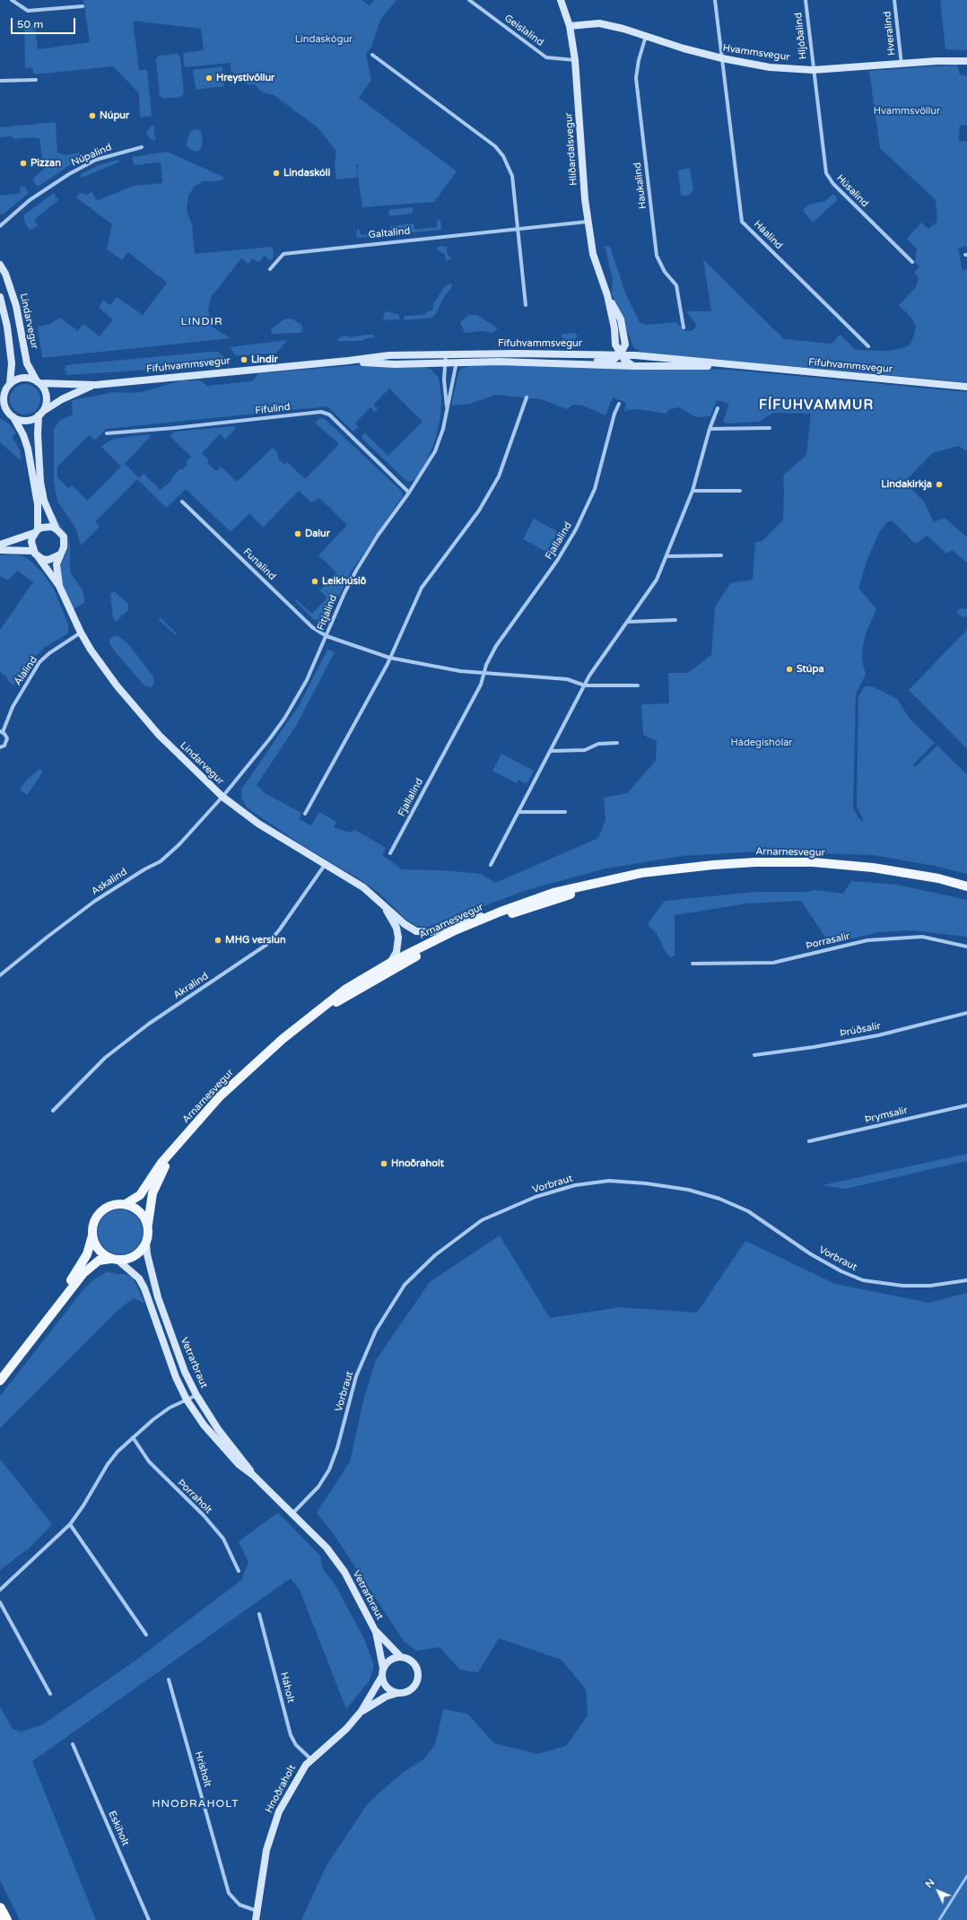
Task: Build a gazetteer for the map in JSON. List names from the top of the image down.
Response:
{
  "streets": {
    "main road": ["Arnarnesvegur"],
    "street": [
      "Geislalind",
      "Hveralind",
      "Hljóðalind",
      "Hvammsvegur",
      "Hlíðardalsvegur",
      "Núpalind",
      "Haukalind",
      "Húsalind",
      "Galtalind",
      "Háalind",
      "Lindarvegur",
      "Fífuhvammsvegur",
      "Fífulind",
      "Fjallalind",
      "Funalind",
      "Fitjalind",
      "Álalind",
      "Askalind",
      "Þorrasalir",
      "Akralind",
      "Þrúðsalir",
      "Þrymsalir",
      "Vorbraut",
      "Vetrarbraut",
      "Þorraholt",
      "Háholt",
      "Hrísholt",
      "Hnoðraholt",
      "Eskiholt"
    ]
  },
  "crossings": [
    ["Geislalind", "Hlíðardalsvegur"],
    ["Hveralind", "Hvammsvegur"],
    ["Hljóðalind", "Hvammsvegur"],
    ["Hljóðalind", "Húsalind"],
    ["Hvammsvegur", "Hlíðardalsvegur"],
    ["Hvammsvegur", "Haukalind"],
    ["Hvammsvegur", "Húsalind"],
    ["Hvammsvegur", "Háalind"],
    ["Hlíðardalsvegur", "Galtalind"],
    ["Hlíðardalsvegur", "Fífuhvammsvegur"],
    ["Lindarvegur", "Fífuhvammsvegur"],
    ["Lindarvegur", "Fitjalind"],
    ["Lindarvegur", "Álalind"],
    ["Lindarvegur", "Arnarnesvegur"],
    ["Lindarvegur", "Askalind"],
    ["Lindarvegur", "Akralind"],
    ["Fífuhvammsvegur", "Fitjalind"],
    ["Fífulind", "Fitjalind"],
    ["Funalind", "Fitjalind"],
    ["Fitjalind", "Askalind"],
    ["Arnarnesvegur", "Vetrarbraut"],
    ["Vorbraut", "Vetrarbraut"],
    ["Vetrarbraut", "Hnoðraholt"],
    ["Háholt", "Hnoðraholt"],
    ["Hrísholt", "Hnoðraholt"]
  ],
  "districts": ["LINDIR", "FÍFUHVAMMUR", "HNOÐRAHOLT"],
  "parks": ["Lindaskógur", "Hvammsvöllur", "Hádegishólar"],
  "places": [
    "Hreystivöllur",
    "Núpur",
    "Pizzan",
    "Lindaskóli",
    "Lindir",
    "Lindakirkja",
    "Dalur",
    "Leikhúsið",
    "Stúpa",
    "MHG verslun",
    "Hnoðraholt"
  ],
  "scale_bar": "50 m",
  "north": "top left"
}
